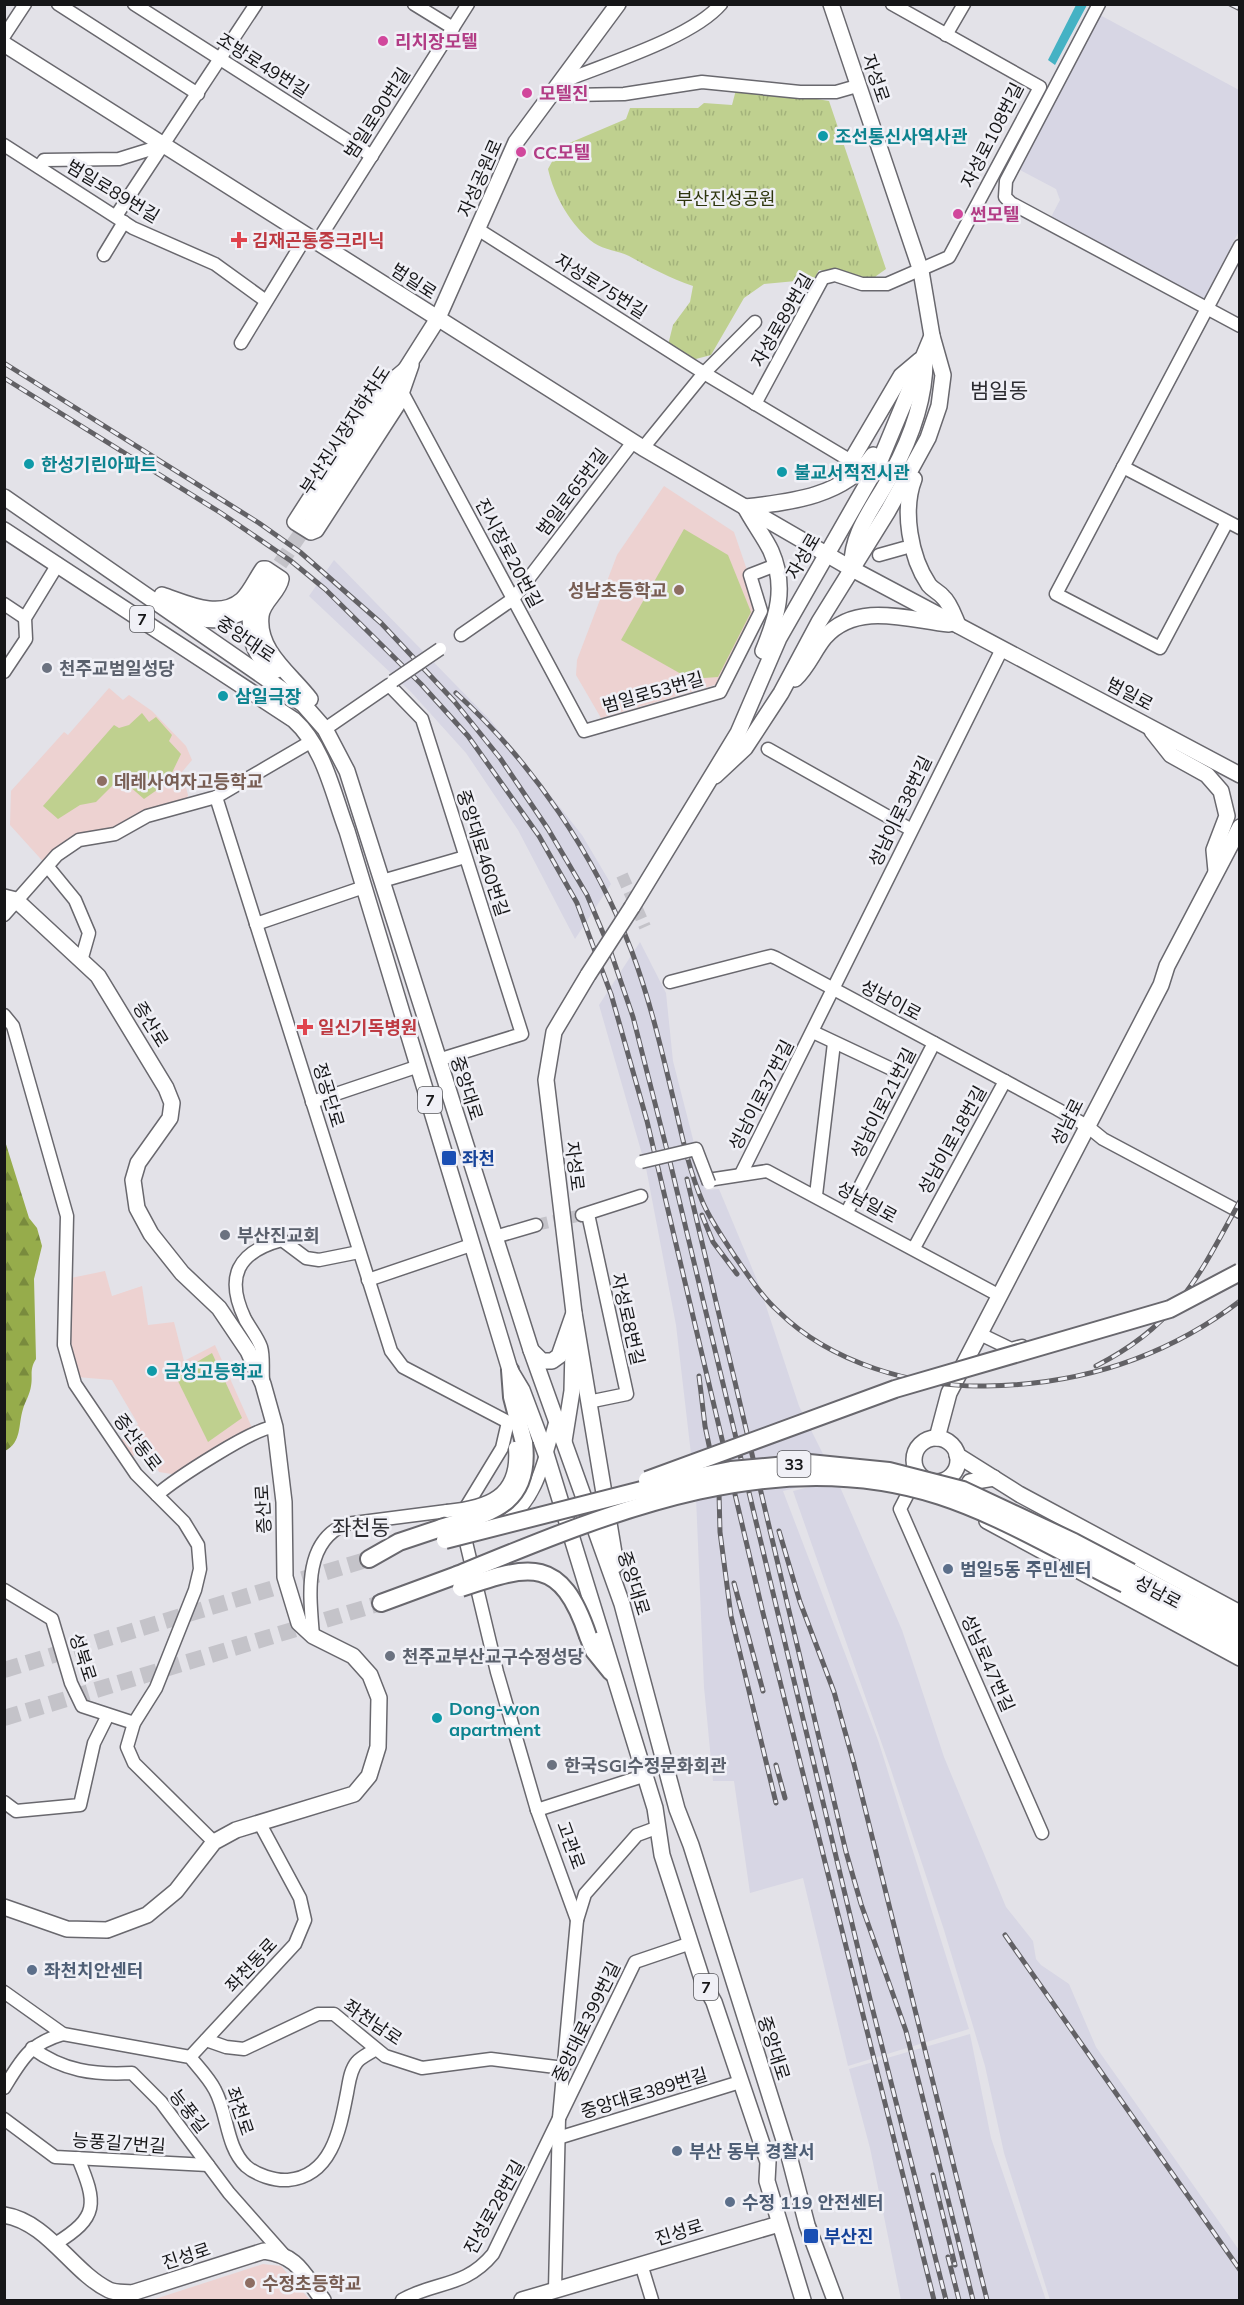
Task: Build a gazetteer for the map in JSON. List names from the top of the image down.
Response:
{
  "streets": {
    "highway": ["성남로", "33"],
    "main road": [
      "자성로",
      "자성공원로",
      "범일로",
      "부산진시장지하차도",
      "7",
      "중앙대로",
      "증산로",
      "진성로"
    ],
    "street": [
      "조방로49번길",
      "범일로90번길",
      "자성로108번길",
      "범일로89번길",
      "자성로75번길",
      "자성로89번길",
      "범일로65번길",
      "진시장로20번길",
      "범일로53번길",
      "성남이로38번길",
      "중앙대로460번길",
      "성남이로",
      "정공단로",
      "성남이로37번길",
      "성남이로21번길",
      "성남이로18번길",
      "성남일로",
      "자성로8번길",
      "증산동로",
      "성북로",
      "성남로47번길",
      "고관로",
      "좌천동로",
      "좌천남로",
      "중앙대로399번길",
      "중앙대로389번길",
      "능풍길",
      "좌천로",
      "능풍길7번길",
      "진성로28번길"
    ]
  },
  "crossings": [
    ["조방로49번길", "범일로90번길"],
    ["자성로", "자성로108번길"],
    ["자성로", "범일로"],
    ["자성로", "자성로89번길"],
    ["자성로", "중앙대로"],
    ["자성로", "자성로8번길"],
    ["범일로90번길", "범일로"],
    ["자성로108번길", "자성로89번길"],
    ["자성공원로", "범일로"],
    ["자성공원로", "자성로75번길"],
    ["자성공원로", "부산진시장지하차도"],
    ["범일로", "범일로65번길"],
    ["범일로", "성남이로38번길"],
    ["자성로75번길", "자성로89번길"],
    ["범일로65번길", "진시장로20번길"],
    ["진시장로20번길", "범일로53번길"],
    ["7", "중앙대로399번길"],
    ["7", "중앙대로389번길"],
    ["7", "진성로"],
    ["중앙대로", "중앙대로460번길"],
    ["성남이로38번길", "성남이로"],
    ["성남이로38번길", "성남이로37번길"],
    ["성남이로", "성남이로37번길"],
    ["성남이로", "성남이로21번길"],
    ["성남이로", "성남로"],
    ["성남이로", "성남이로18번길"],
    ["증산로", "증산동로"],
    ["증산로", "좌천동로"],
    ["정공단로", "고관로"],
    ["성남이로37번길", "성남일로"],
    ["성남이로21번길", "성남일로"],
    ["성남로", "성남일로"],
    ["성남로", "33"],
    ["성남로", "성남로47번길"],
    ["성남이로18번길", "성남일로"],
    ["증산동로", "성북로"],
    ["고관로", "좌천남로"],
    ["고관로", "중앙대로399번길"],
    ["고관로", "중앙대로389번길"],
    ["고관로", "진성로28번길"],
    ["고관로", "진성로"],
    ["좌천동로", "좌천남로"],
    ["좌천동로", "좌천로"],
    ["좌천남로", "좌천로"],
    ["중앙대로399번길", "진성로28번길"],
    ["능풍길", "능풍길7번길"],
    ["능풍길", "진성로"]
  ],
  "districts": ["범일동", "좌천동"],
  "parks": ["부산진성공원"],
  "places": {
    "other": [
      "리치장모텔",
      "모텔진",
      "조선통신사역사관",
      "CC모텔",
      "썬모텔",
      "한성기린아파트",
      "불교서적전시관",
      "성남초등학교",
      "천주교범일성당",
      "삼일극장",
      "데레사여자고등학교",
      "부산진교회",
      "금성고등학교",
      "범일5동 주민센터",
      "천주교부산교구수정성당",
      "Dong-won apartment",
      "한국SGI수정문화회관",
      "좌천치안센터",
      "부산 동부 경찰서",
      "수정 119 안전센터",
      "수정초등학교"
    ],
    "health": ["김재곤통증크리닉", "일신기독병원"],
    "transit": ["좌천", "부산진"]
  }
}
